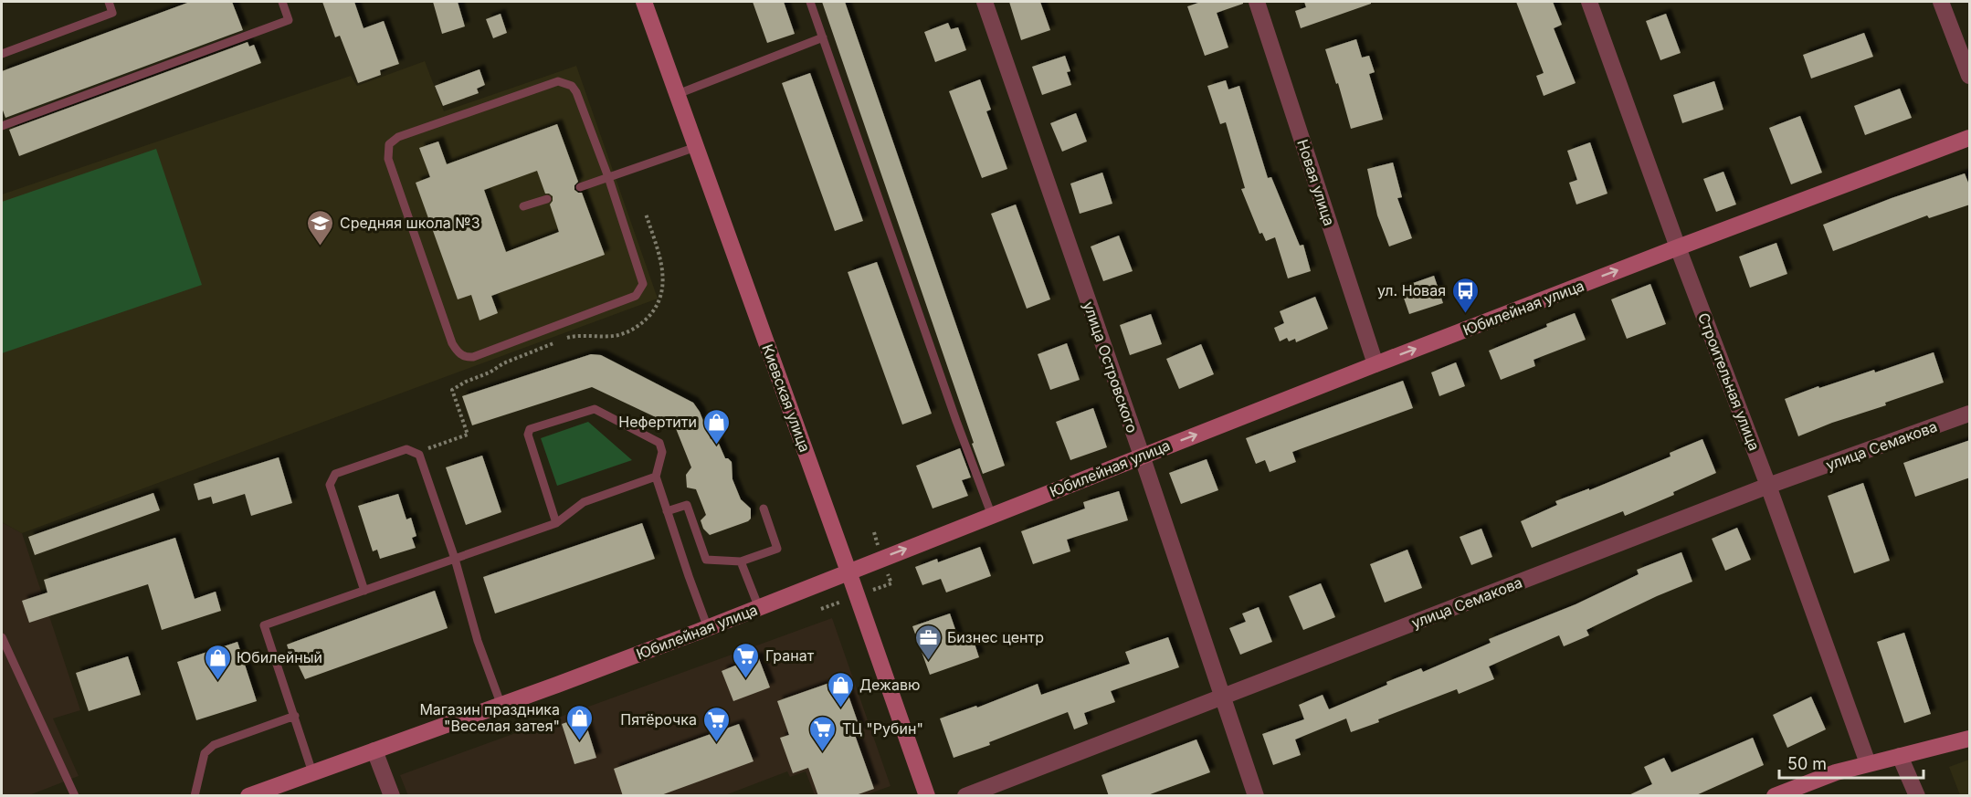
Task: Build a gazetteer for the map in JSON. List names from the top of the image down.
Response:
{
  "streets": {
    "street": [
      "Новая улица",
      "Юбилейная улица",
      "улица Островского",
      "Строительная улица",
      "Киевская улица",
      "улица Семакова"
    ]
  },
  "crossings": [
    ["Новая улица", "Юбилейная улица"],
    ["Юбилейная улица", "улица Островского"],
    ["Юбилейная улица", "Строительная улица"],
    ["Юбилейная улица", "Киевская улица"],
    ["улица Островского", "улица Семакова"],
    ["Строительная улица", "улица Семакова"]
  ],
  "one_way": ["Юбилейная улица"],
  "places": {
    "school or university": ["Средняя школа №3"],
    "bus stop": ["ул. Новая"],
    "shop": [
      "Нефертити",
      "Юбилейный",
      "Дежавю",
      "Магазин праздника \"Веселая затея\""
    ],
    "office": ["Бизнес центр"],
    "supermarket": ["Гранат", "Пятёрочка", "ТЦ \"Рубин\""]
  },
  "scale_bar": "50 m"
}
